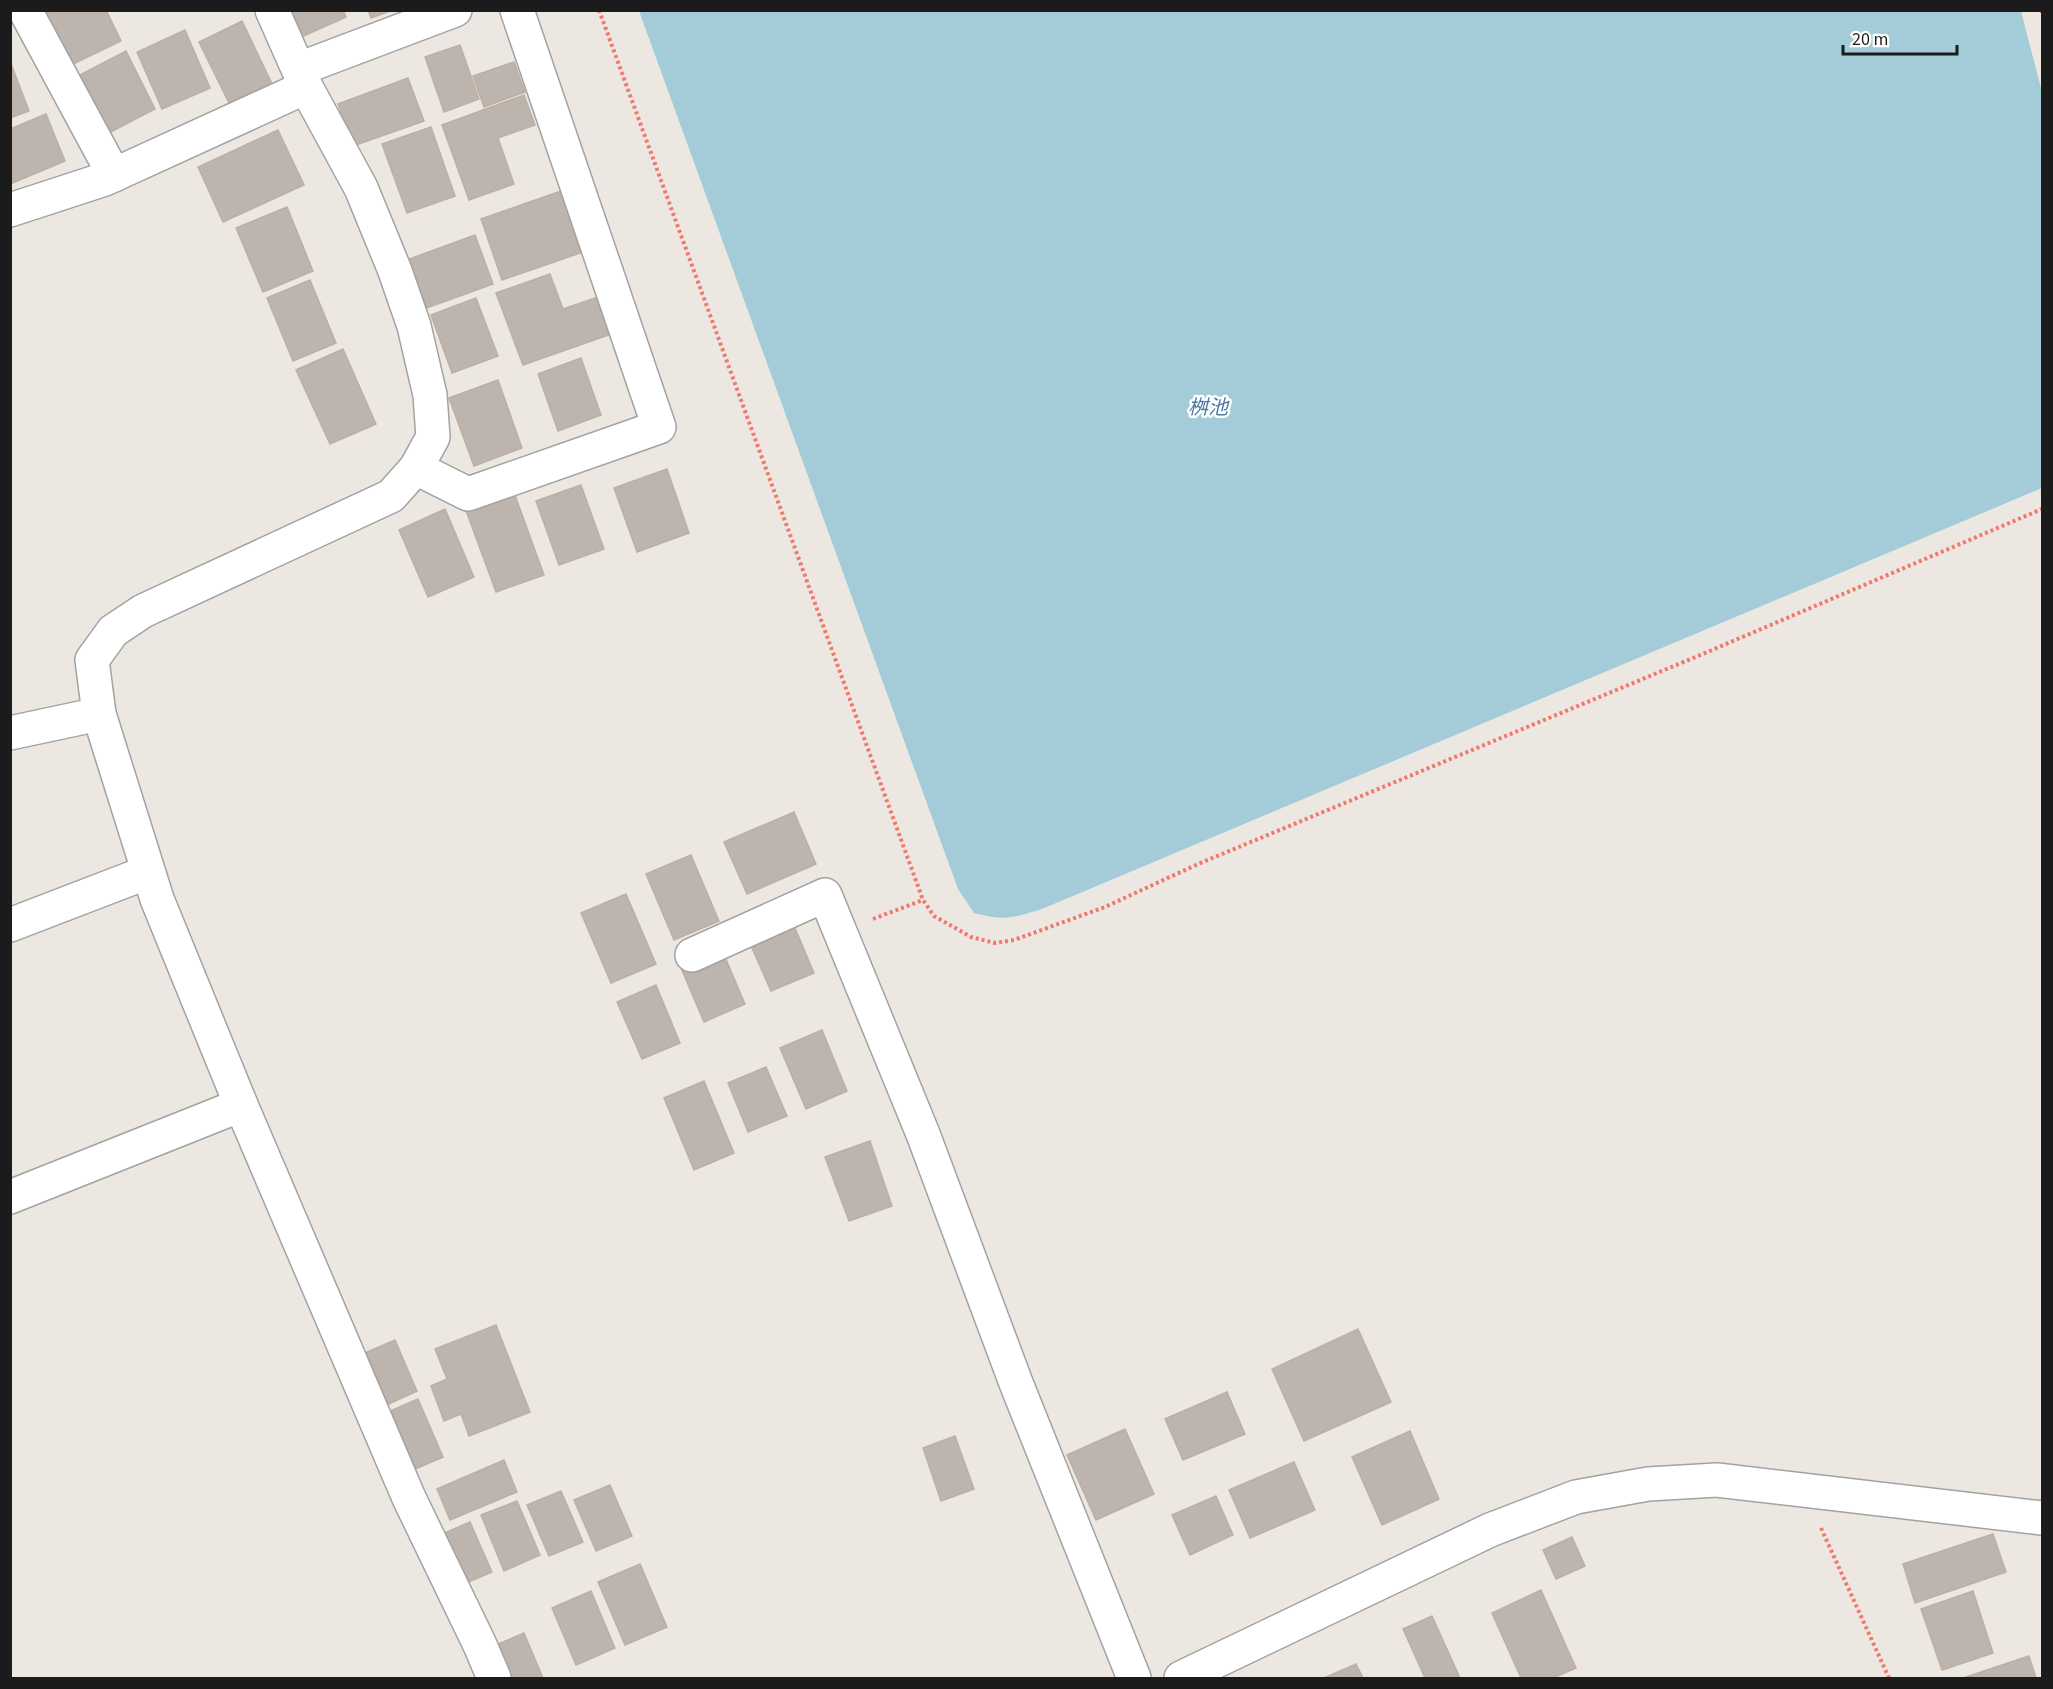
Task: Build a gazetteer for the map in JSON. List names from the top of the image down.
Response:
{
  "water": ["桝池"],
  "scale_bar": "20 m"
}
